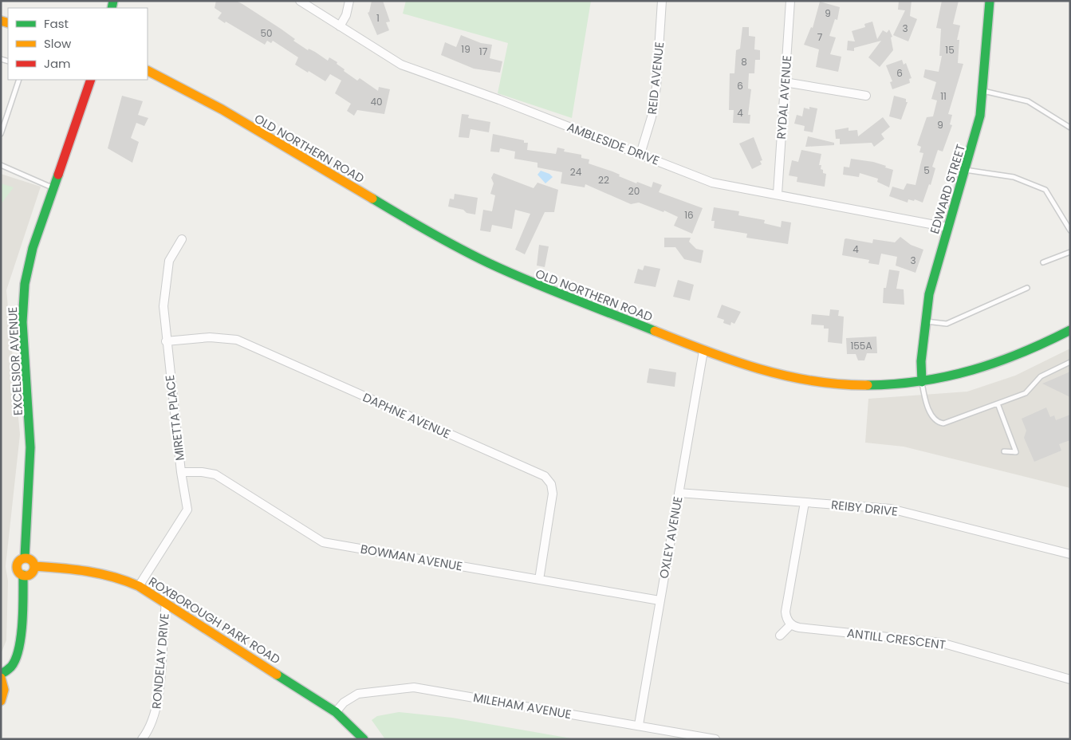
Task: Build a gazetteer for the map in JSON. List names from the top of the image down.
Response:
{
  "streets": {
    "street": [
      "REID AVENUE",
      "RYDAL AVENUE",
      "AMBLESIDE DRIVE",
      "OLD NORTHERN ROAD",
      "EDWARD STREET",
      "EXCELSIOR AVENUE",
      "DAPHNE AVENUE",
      "MIRETTA PLACE",
      "REIBY DRIVE",
      "OXLEY AVENUE",
      "BOWMAN AVENUE",
      "ROXBOROUGH PARK ROAD",
      "ANTILL CRESCENT",
      "RONDELAY DRIVE",
      "MILEHAM AVENUE"
    ]
  },
  "crossings": [
    ["REID AVENUE", "AMBLESIDE DRIVE"],
    ["RYDAL AVENUE", "AMBLESIDE DRIVE"],
    ["AMBLESIDE DRIVE", "EDWARD STREET"],
    ["OLD NORTHERN ROAD", "EDWARD STREET"],
    ["OLD NORTHERN ROAD", "OXLEY AVENUE"],
    ["EXCELSIOR AVENUE", "ROXBOROUGH PARK ROAD"],
    ["DAPHNE AVENUE", "MIRETTA PLACE"],
    ["DAPHNE AVENUE", "BOWMAN AVENUE"],
    ["MIRETTA PLACE", "BOWMAN AVENUE"],
    ["MIRETTA PLACE", "ROXBOROUGH PARK ROAD"],
    ["REIBY DRIVE", "OXLEY AVENUE"],
    ["OXLEY AVENUE", "BOWMAN AVENUE"],
    ["OXLEY AVENUE", "MILEHAM AVENUE"],
    ["ROXBOROUGH PARK ROAD", "RONDELAY DRIVE"],
    ["ROXBOROUGH PARK ROAD", "MILEHAM AVENUE"]
  ],
  "house_numbers": [
    "9",
    "1",
    "3",
    "50",
    "7",
    "19",
    "15",
    "17",
    "8",
    "6",
    "6",
    "11",
    "40",
    "4",
    "9",
    "5",
    "24",
    "22",
    "20",
    "16",
    "4",
    "3",
    "155A"
  ],
  "legend": ["Fast", "Slow", "Jam"]
}
